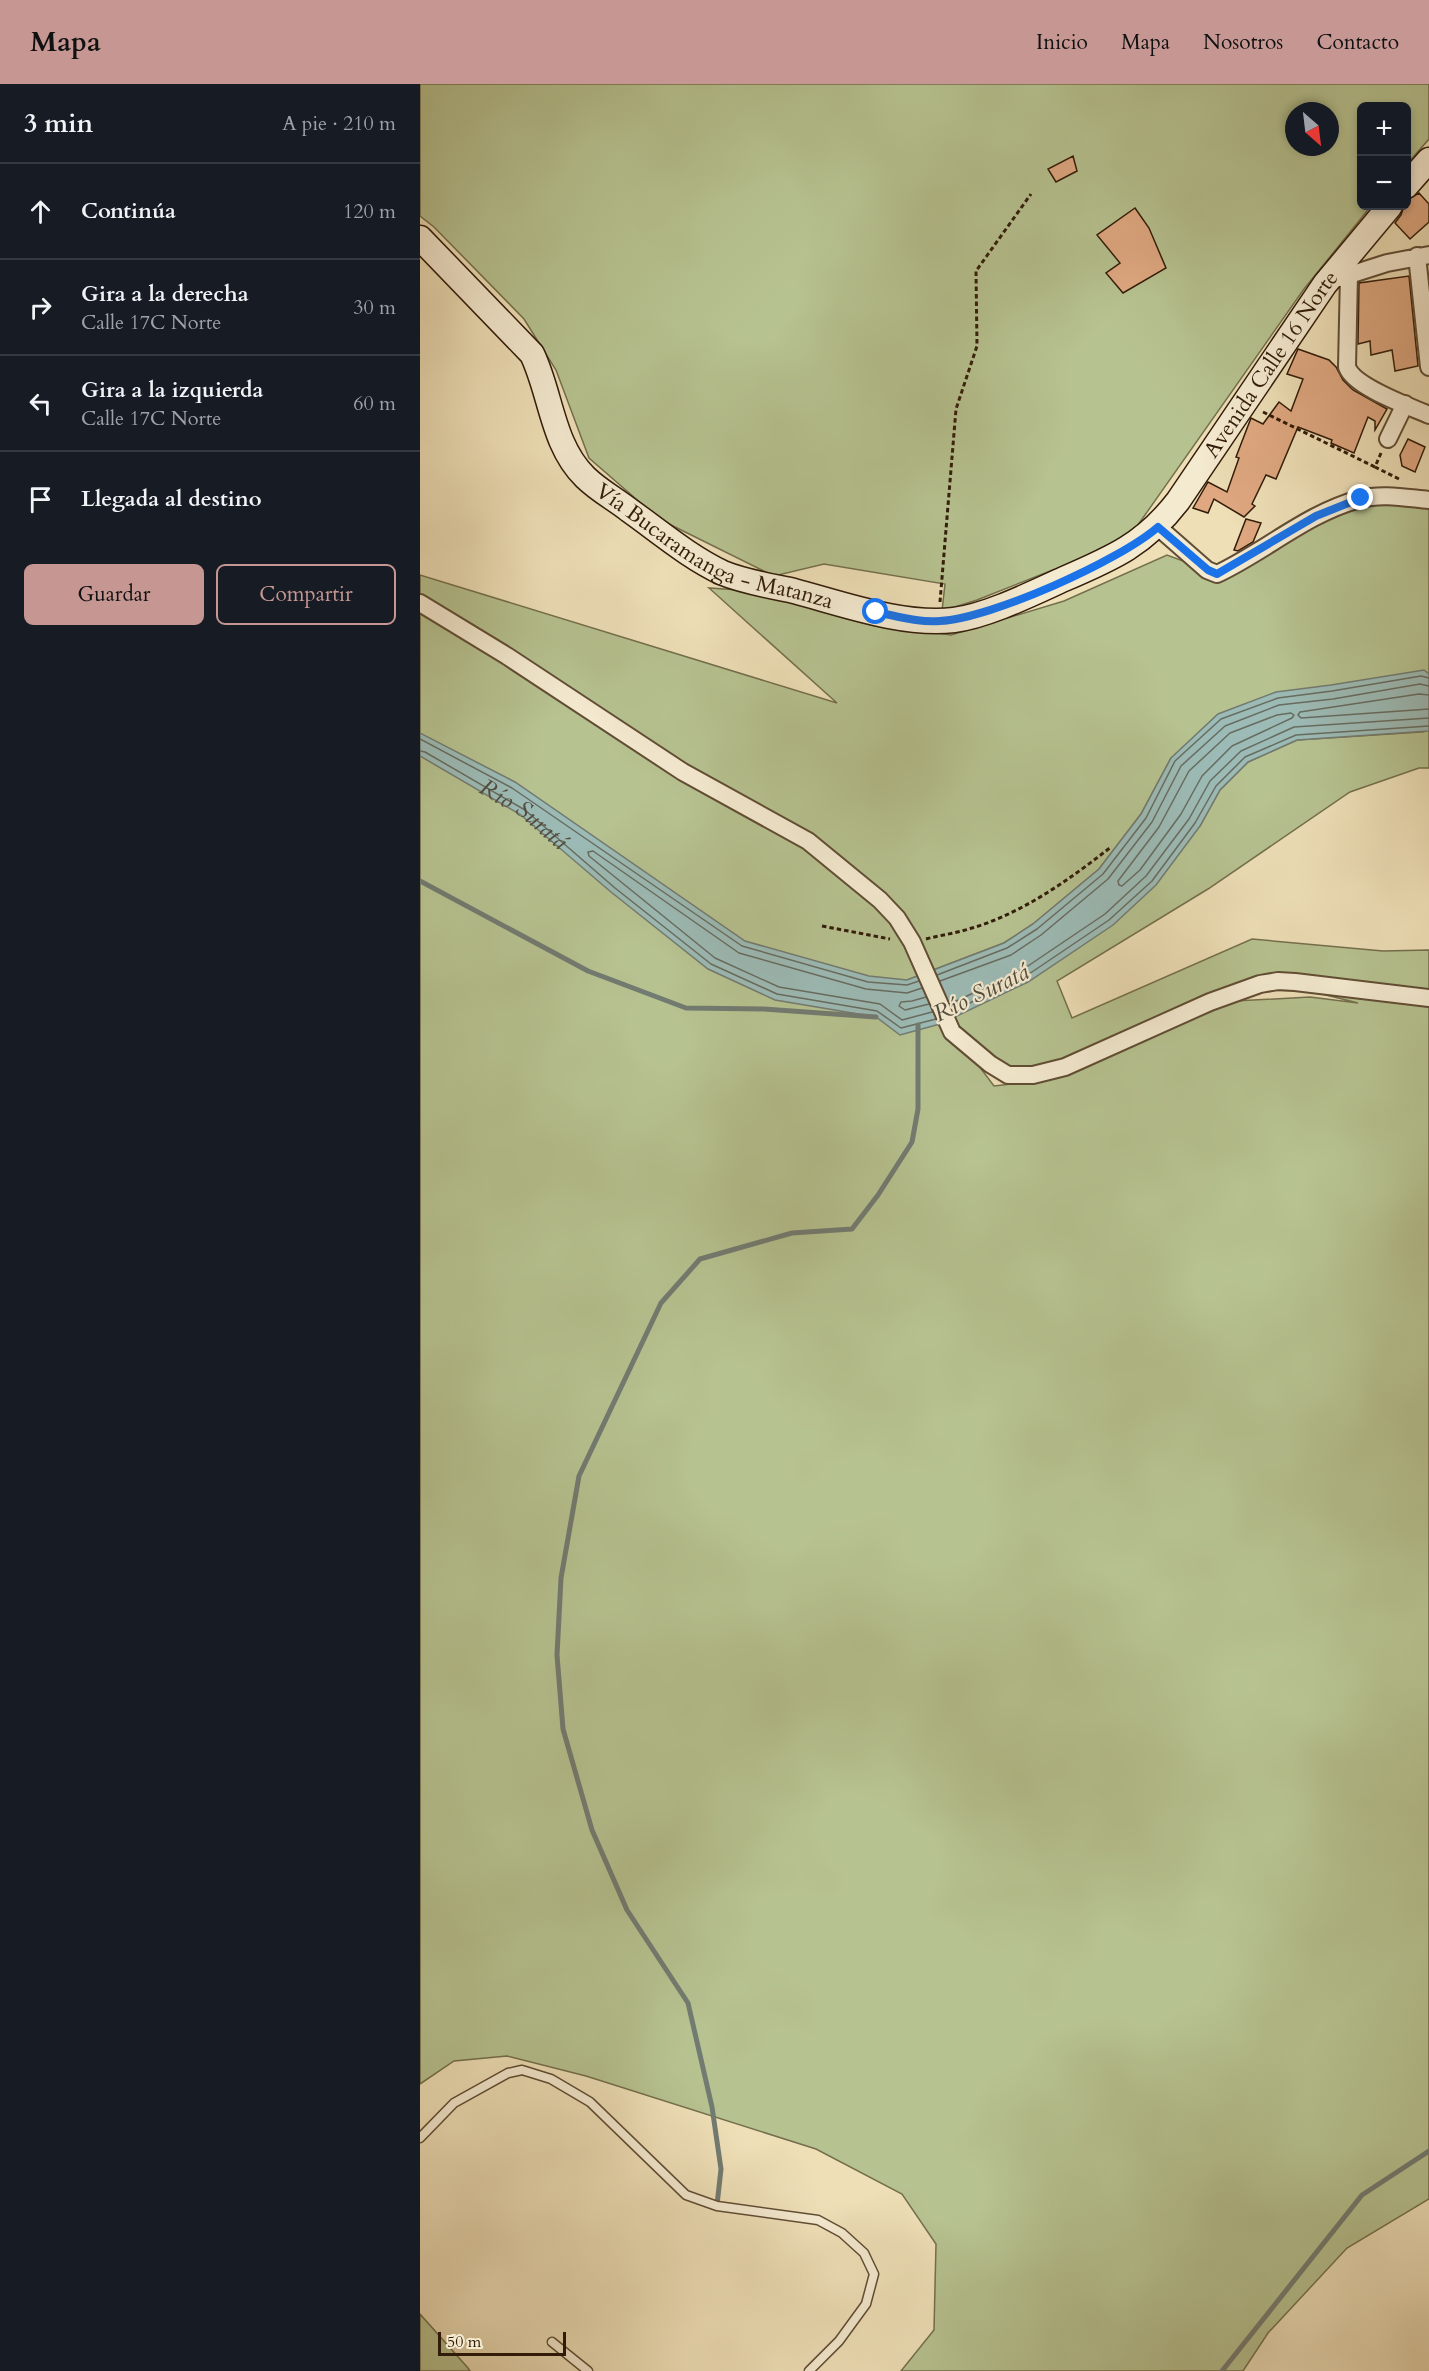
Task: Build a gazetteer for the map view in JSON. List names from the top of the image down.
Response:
{
  "streets": {
    "street": ["Avenida Calle 16 Norte", "Vía Bucaramanga - Matanza"]
  },
  "crossings": [
    ["Avenida Calle 16 Norte", "Vía Bucaramanga - Matanza"]
  ],
  "water": ["Río Suratá"],
  "scale_bar": "50 m",
  "north": "bottom right",
  "page": {
    "header": "Mapa",
    "nav": [
      "Inicio",
      "Mapa",
      "Nosotros",
      "Contacto"
    ],
    "heading": ["3 min", "A pie · 210 m"],
    "map_buttons": ["+", "−"],
    "list": [
      ["Continúa", "120 m"],
      ["Gira a la derecha", "Calle 17C Norte", "30 m"],
      ["Gira a la izquierda", "Calle 17C Norte", "60 m"],
      "Llegada al destino"
    ],
    "buttons": ["Guardar", "Compartir"],
    "scale": "50 m"
  }
}
